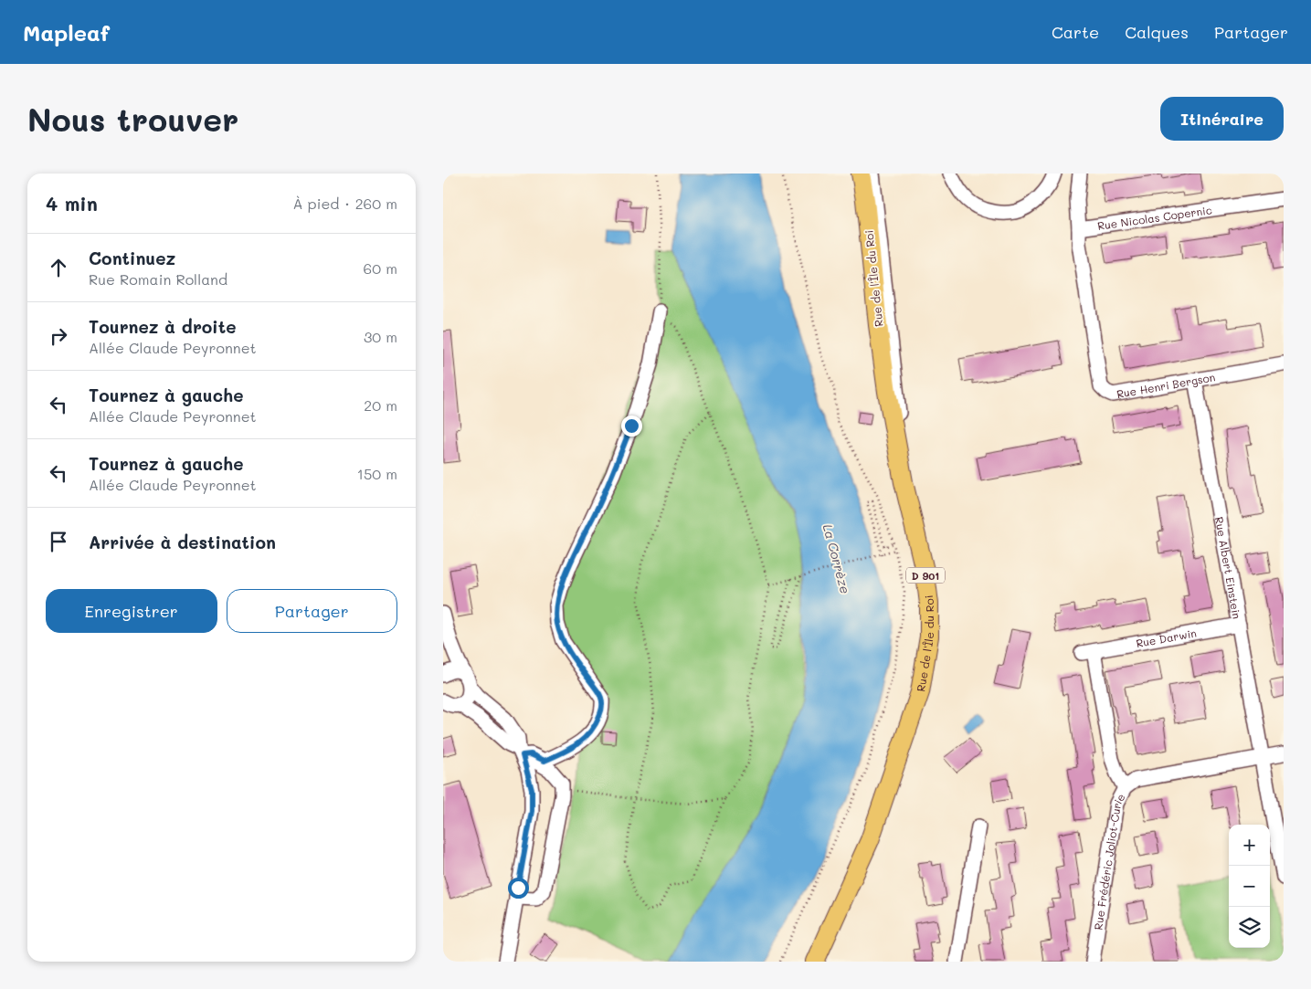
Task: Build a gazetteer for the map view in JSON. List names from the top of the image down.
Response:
{
  "streets": {
    "main road": ["Rue de l'Île du Roi", "D 901"],
    "street": [
      "Rue Nicolas Copernic",
      "Rue Henri Bergson",
      "Rue Albert Einstein",
      "Rue Darwin",
      "Rue Frédéric Joliot-Curie"
    ]
  },
  "crossings": [
    ["Rue Nicolas Copernic", "Rue Henri Bergson"],
    ["Rue Henri Bergson", "Rue Albert Einstein"],
    ["Rue Albert Einstein", "Rue Darwin"],
    ["Rue Albert Einstein", "Rue Frédéric Joliot-Curie"],
    ["Rue Darwin", "Rue Frédéric Joliot-Curie"]
  ],
  "water": ["La Corrèze"],
  "page": {
    "header": "Mapleaf",
    "nav": ["Carte", "Calques", "Partager"],
    "buttons": [
      "Itinéraire",
      ["Enregistrer", "Partager"]
    ],
    "title": "Nous trouver",
    "heading": ["4 min", "À pied · 260 m"],
    "list": [
      ["Continuez", "Rue Romain Rolland", "60 m"],
      ["Tournez à droite", "Allée Claude Peyronnet", "30 m"],
      ["Tournez à gauche", "Allée Claude Peyronnet", "20 m"],
      ["Tournez à gauche", "Allée Claude Peyronnet", "150 m"],
      "Arrivée à destination"
    ],
    "map_buttons": ["+", "−"]
  }
}
